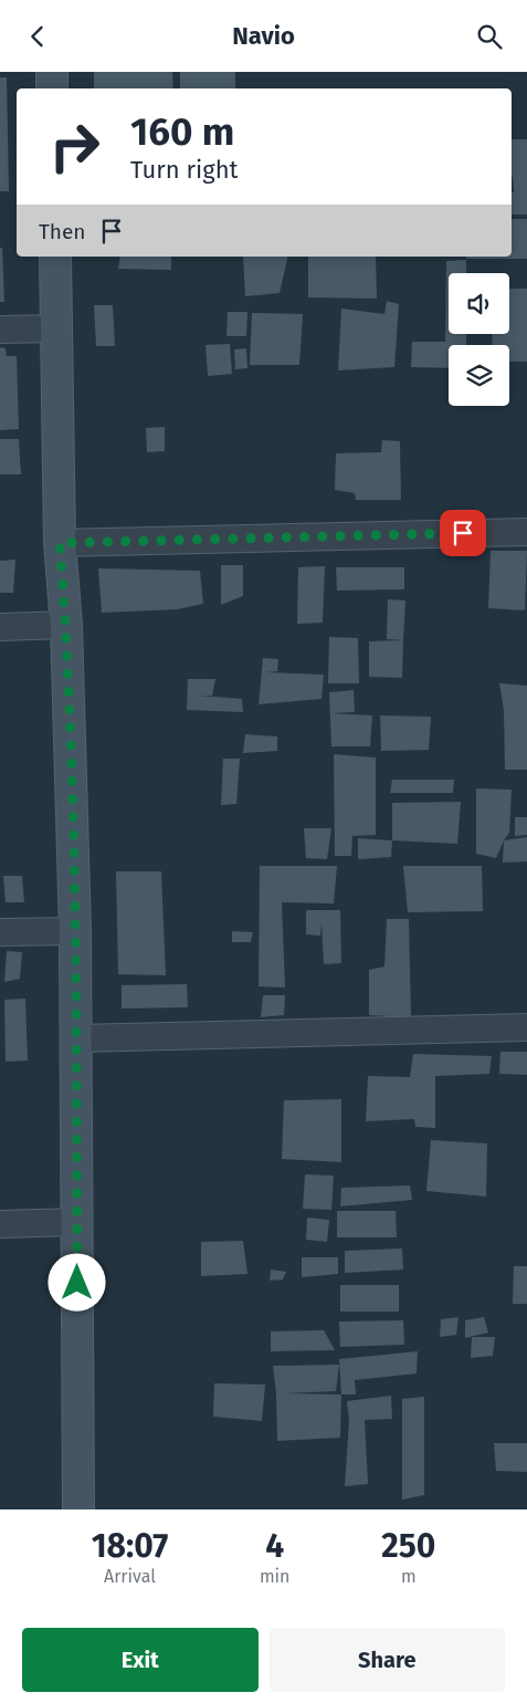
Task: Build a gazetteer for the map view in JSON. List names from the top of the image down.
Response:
{
  "page": {
    "header": "Navio",
    "turn": ["160 m", "Turn right"],
    "then": "Then",
    "eta": [
      "18:07",
      "Arrival",
      "4",
      "min",
      "250",
      "m"
    ],
    "buttons": ["Exit", "Share"]
  }
}
